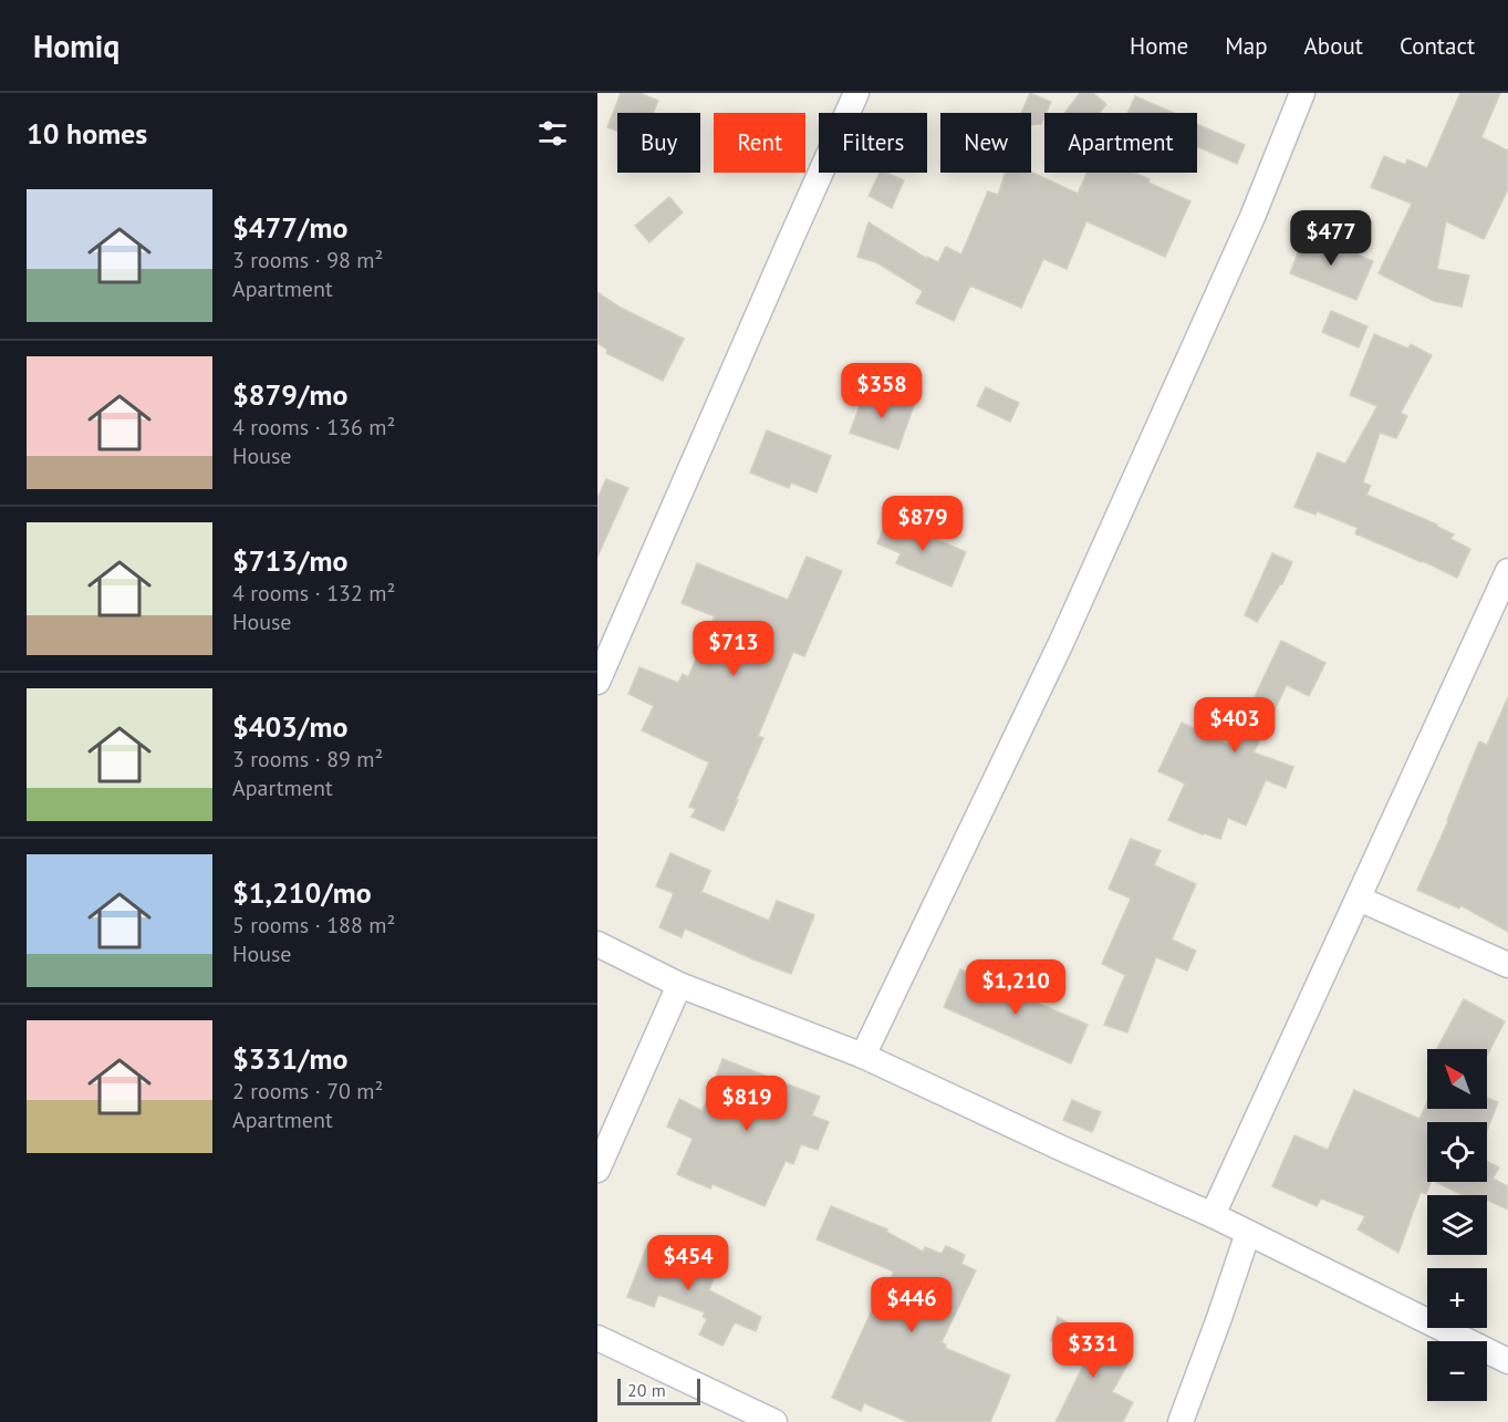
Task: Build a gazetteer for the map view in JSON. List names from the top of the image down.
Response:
{
  "scale_bar": "20 m",
  "north": "top left",
  "page": {
    "header": "Homiq",
    "nav": [
      "Home",
      "Map",
      "About",
      "Contact"
    ],
    "heading": "10 homes",
    "chip": [
      "Buy",
      "Rent",
      "Filters",
      "New",
      "Apartment"
    ],
    "list": [
      {
        "name": "$477/mo",
        "note": "3 rooms · 98 m² · Apartment"
      },
      {
        "name": "$879/mo",
        "note": "4 rooms · 136 m² · House"
      },
      {
        "name": "$713/mo",
        "note": "4 rooms · 132 m² · House"
      },
      {
        "name": "$403/mo",
        "note": "3 rooms · 89 m² · Apartment"
      },
      {
        "name": "$1,210/mo",
        "note": "5 rooms · 188 m² · House"
      },
      {
        "name": "$331/mo",
        "note": "2 rooms · 70 m² · Apartment"
      }
    ],
    "price": [
      "$477",
      "$358",
      "$879",
      "$713",
      "$403",
      "$1,210",
      "$819",
      "$454",
      "$446",
      "$331"
    ],
    "map_buttons": ["+", "−"],
    "scale": "20 m"
  }
}
